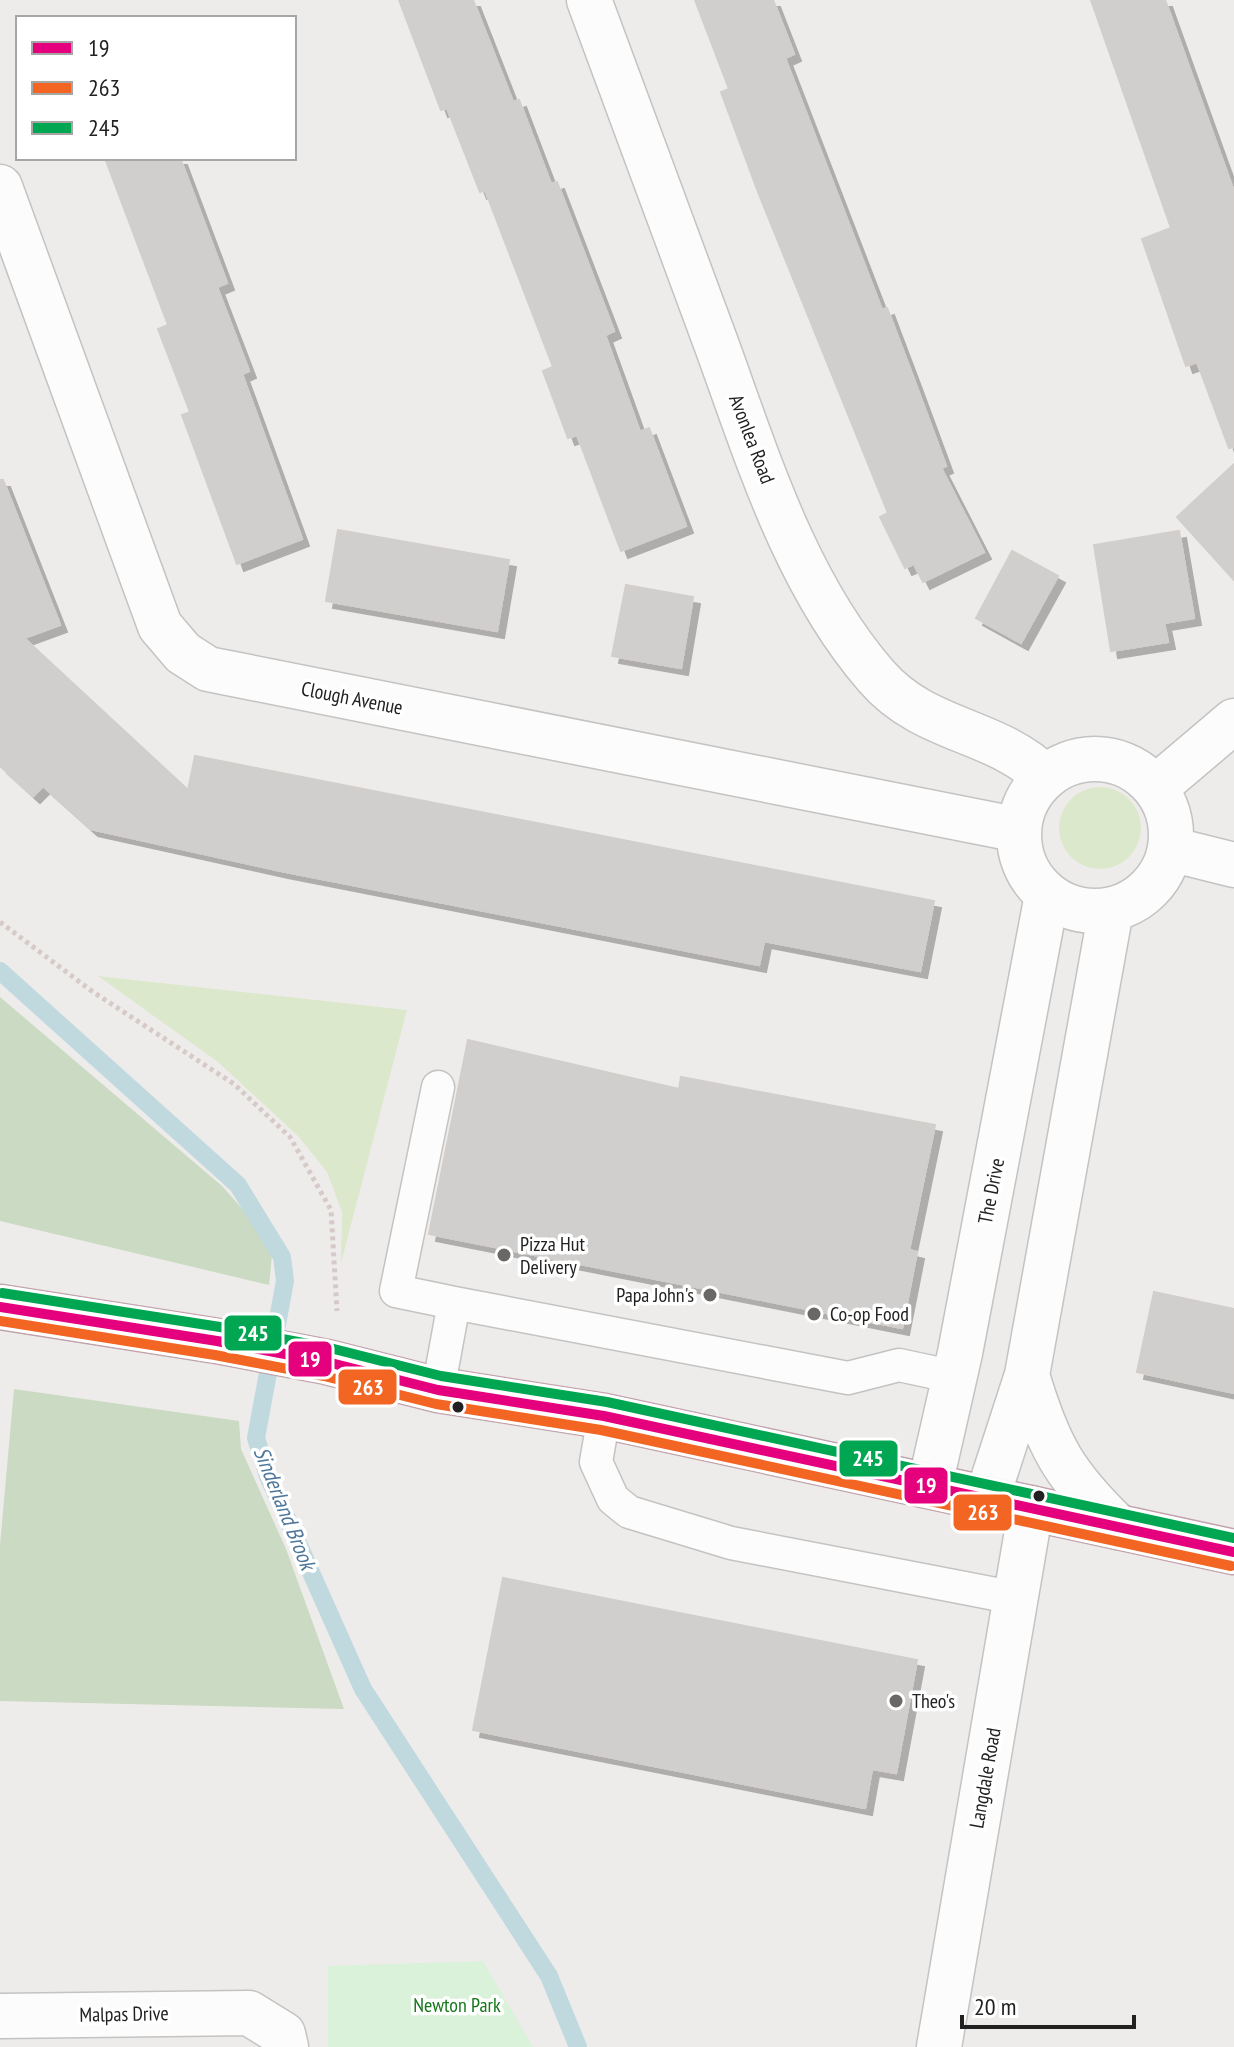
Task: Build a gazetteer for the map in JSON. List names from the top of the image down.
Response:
{
  "streets": {
    "street": [
      "Avonlea Road",
      "Clough Avenue",
      "The Drive",
      "Langdale Road",
      "Malpas Drive"
    ]
  },
  "crossings": [
    ["Avonlea Road", "Clough Avenue"],
    ["Avonlea Road", "The Drive"],
    ["Clough Avenue", "The Drive"]
  ],
  "water": ["Sinderland Brook"],
  "parks": ["Newton Park"],
  "places": [
    "Pizza Hut Delivery",
    "Papa John's",
    "Co-op Food",
    "Theo's"
  ],
  "lines": ["transit line 245", "transit line 19", "transit line 263"],
  "legend": ["19", "263", "245"],
  "scale_bar": "20 m"
}
